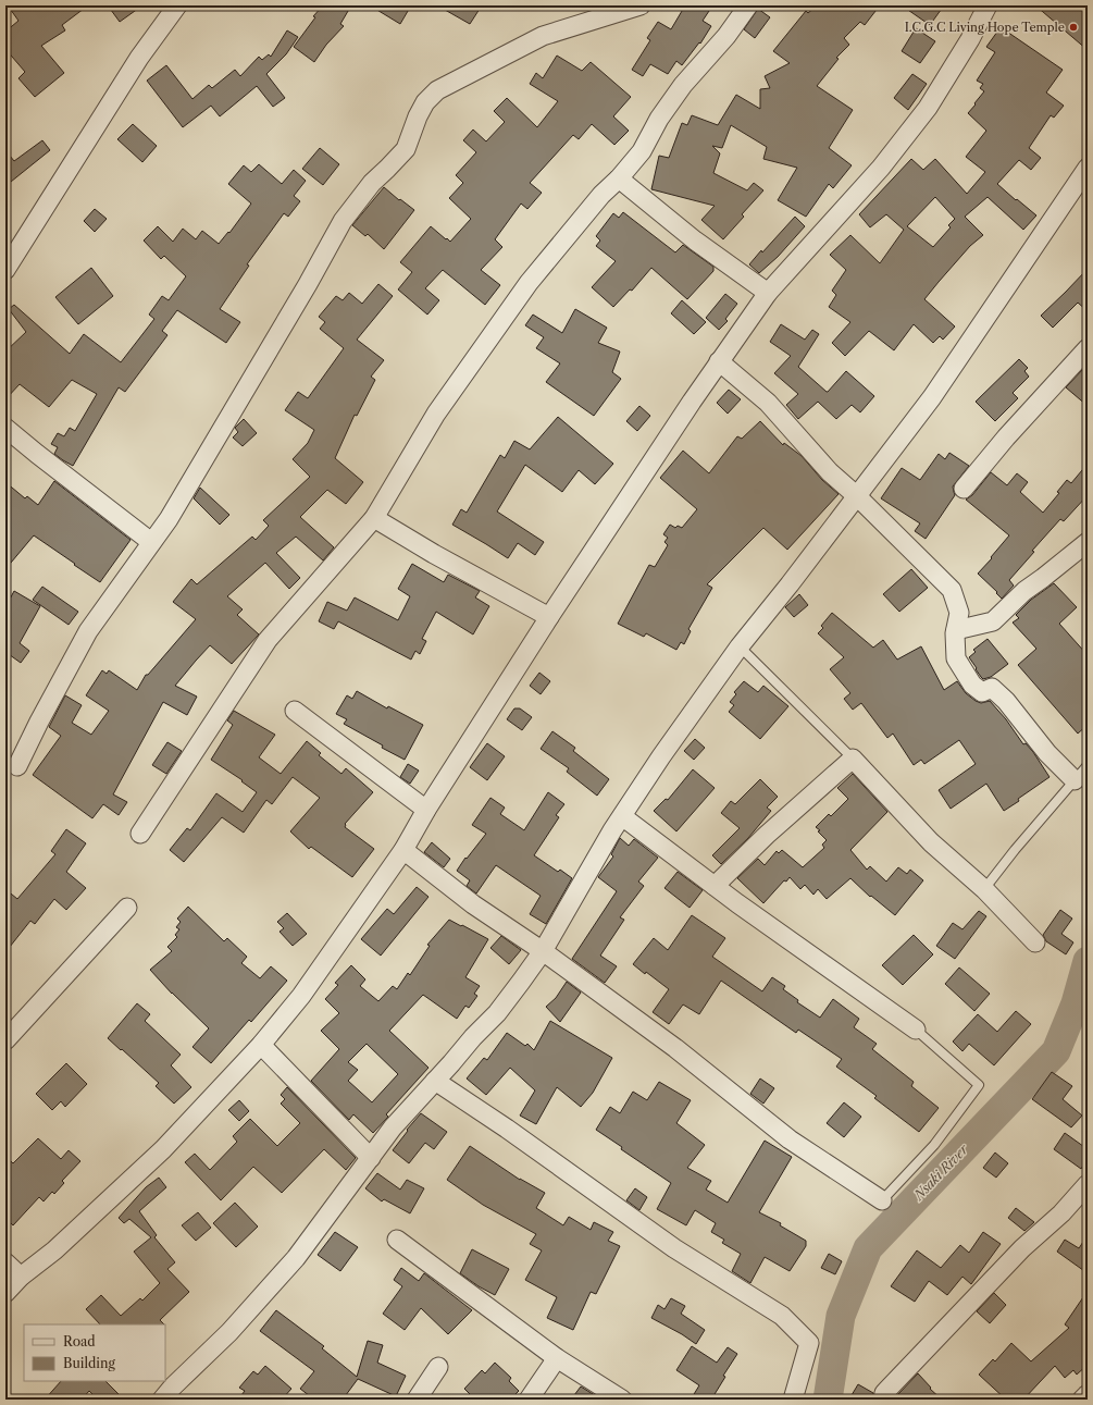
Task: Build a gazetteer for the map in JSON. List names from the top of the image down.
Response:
{
  "water": ["Nsaki River"],
  "places": ["I.C.G.C Living Hope Temple"],
  "legend": ["Road", "Building"]
}
